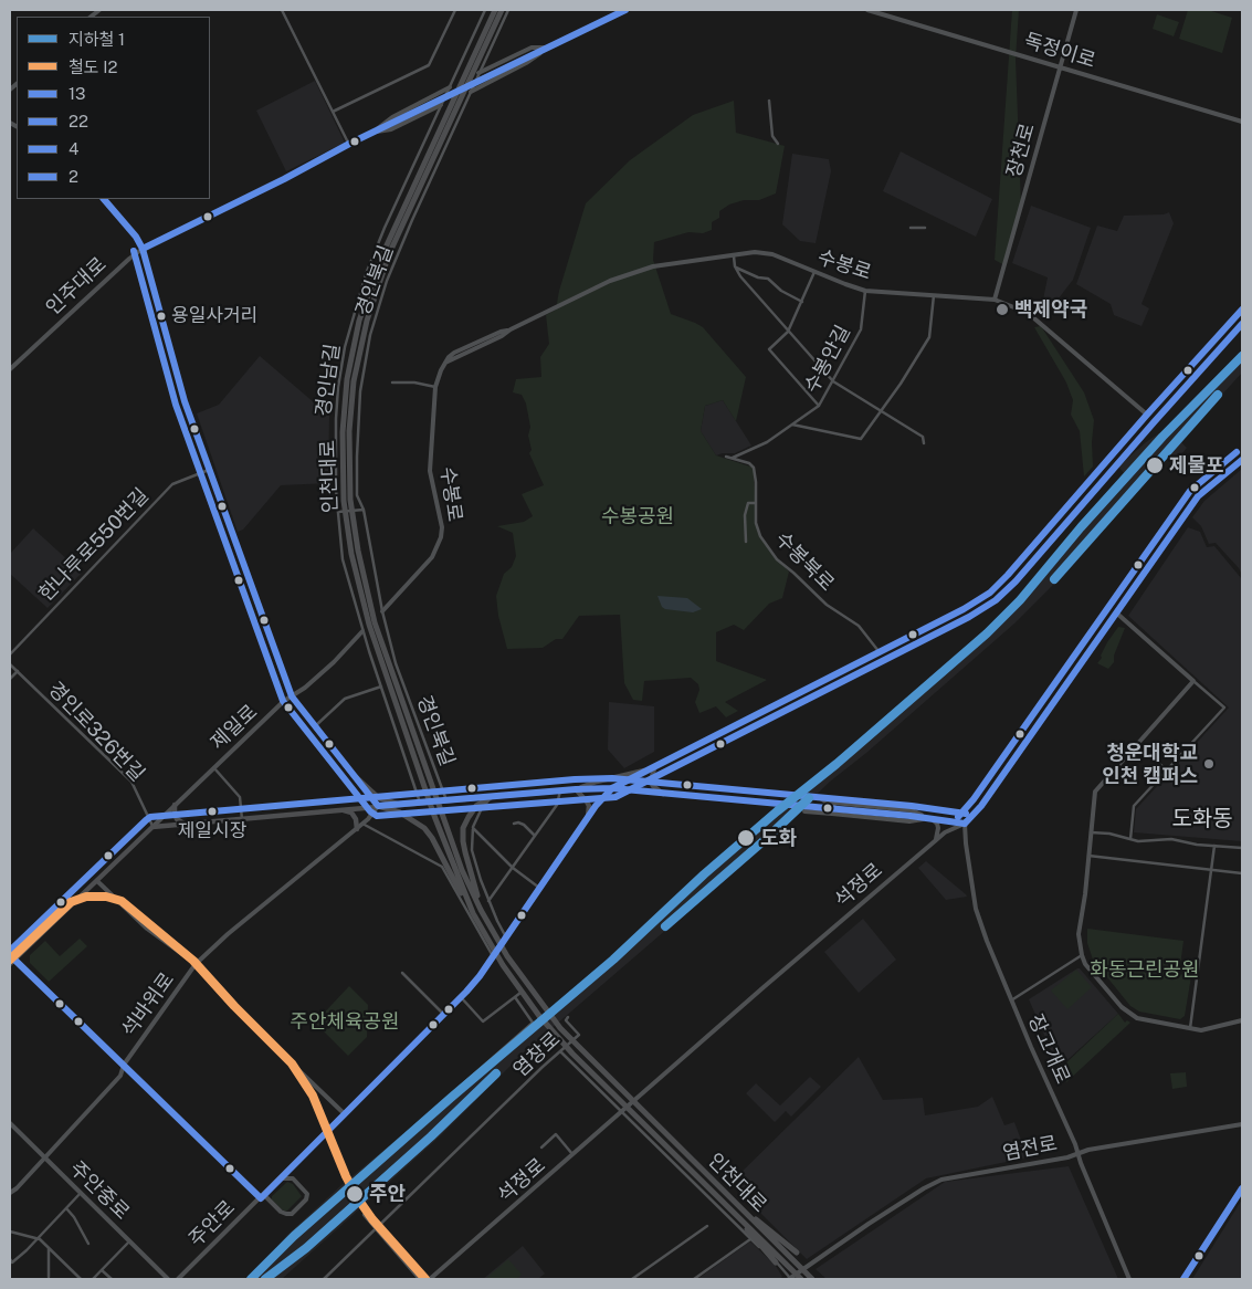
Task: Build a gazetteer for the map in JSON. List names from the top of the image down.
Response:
{
  "streets": {
    "highway": ["인천대로"],
    "main road": [
      "독정이로",
      "장천로",
      "수봉로",
      "인주대로",
      "제일로",
      "석정로",
      "석바위로",
      "장고개로",
      "염전로",
      "주안중로",
      "주안로"
    ],
    "street": [
      "경인북길",
      "수봉안길",
      "경인남길",
      "한나루로550번길",
      "수봉북로",
      "경인로326번길",
      "염창로"
    ]
  },
  "crossings": [
    ["독정이로", "장천로"],
    ["장천로", "수봉로"],
    ["수봉로", "경인북길"],
    ["수봉로", "수봉안길"],
    ["수봉안길", "수봉북로"],
    ["경인남길", "제일로"],
    ["제일로", "경인로326번길"],
    ["석정로", "장고개로"],
    ["석바위로", "주안중로"],
    ["장고개로", "염전로"]
  ],
  "districts": ["도화동"],
  "parks": ["수봉공원", "화동근린공원", "주안체육공원"],
  "places": [
    "백제약국",
    "용일사거리",
    "제물포",
    "청운대학교 인천 캠퍼스",
    "제일시장",
    "도화",
    "주안"
  ],
  "lines": [
    "transit line 13",
    "transit line 22",
    "transit line 4",
    "metro line 1",
    "transit line 2",
    "rail line I2"
  ],
  "legend": [
    "지하철 1",
    "철도 I2",
    "13",
    "22",
    "4",
    "2"
  ]
}
